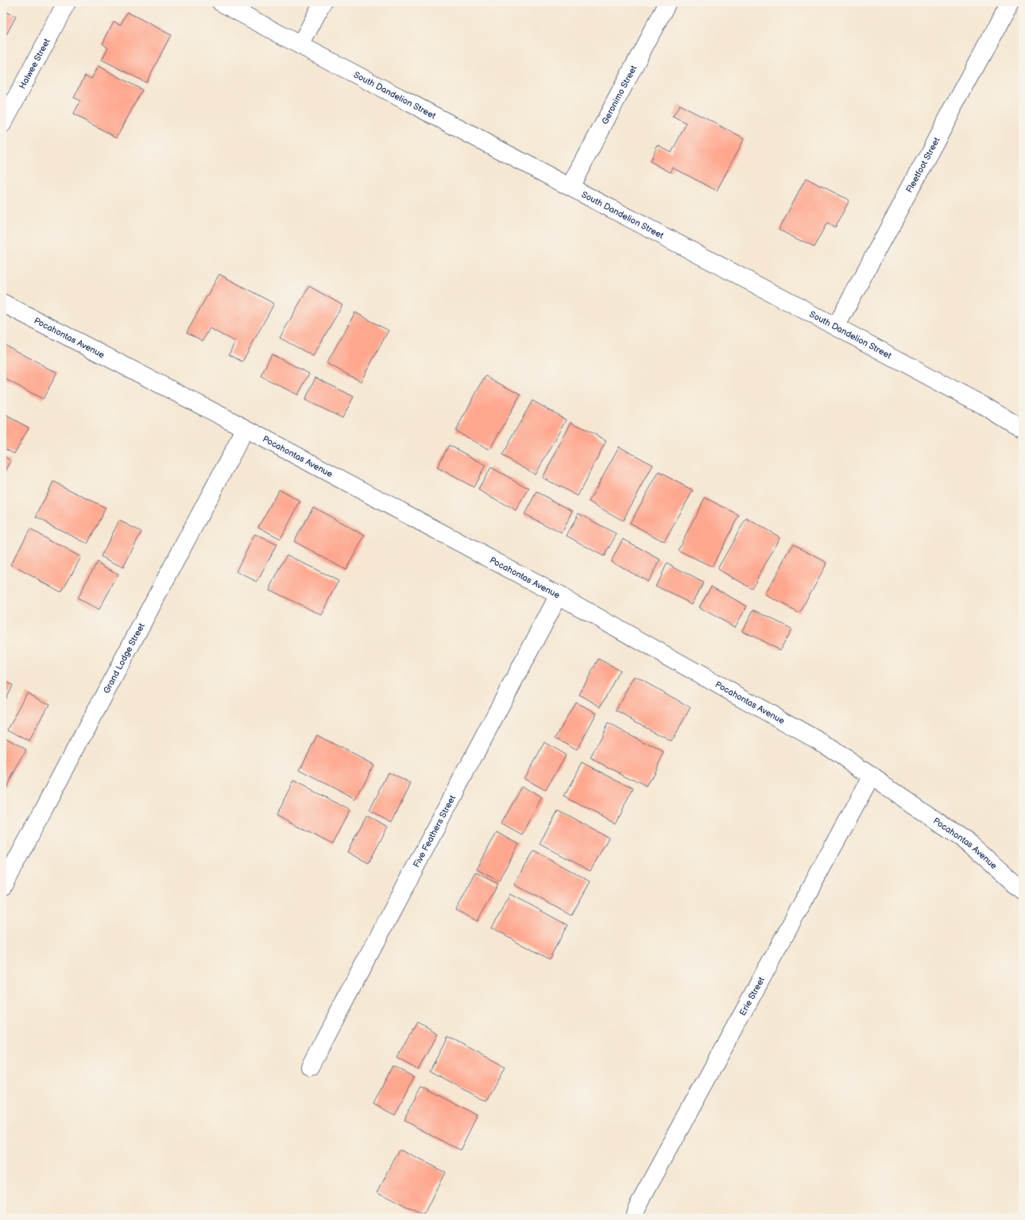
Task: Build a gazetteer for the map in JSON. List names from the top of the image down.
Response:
{
  "streets": {
    "street": [
      "Halwee Street",
      "South Dandelion Street",
      "Geronimo Street",
      "Fleetfoot Street",
      "Pocahontas Avenue",
      "Grand Lodge Street",
      "Five Feathers Street",
      "Erie Street"
    ]
  },
  "crossings": [
    ["South Dandelion Street", "Geronimo Street"],
    ["South Dandelion Street", "Fleetfoot Street"],
    ["Pocahontas Avenue", "Grand Lodge Street"],
    ["Pocahontas Avenue", "Five Feathers Street"],
    ["Pocahontas Avenue", "Erie Street"]
  ]
}
